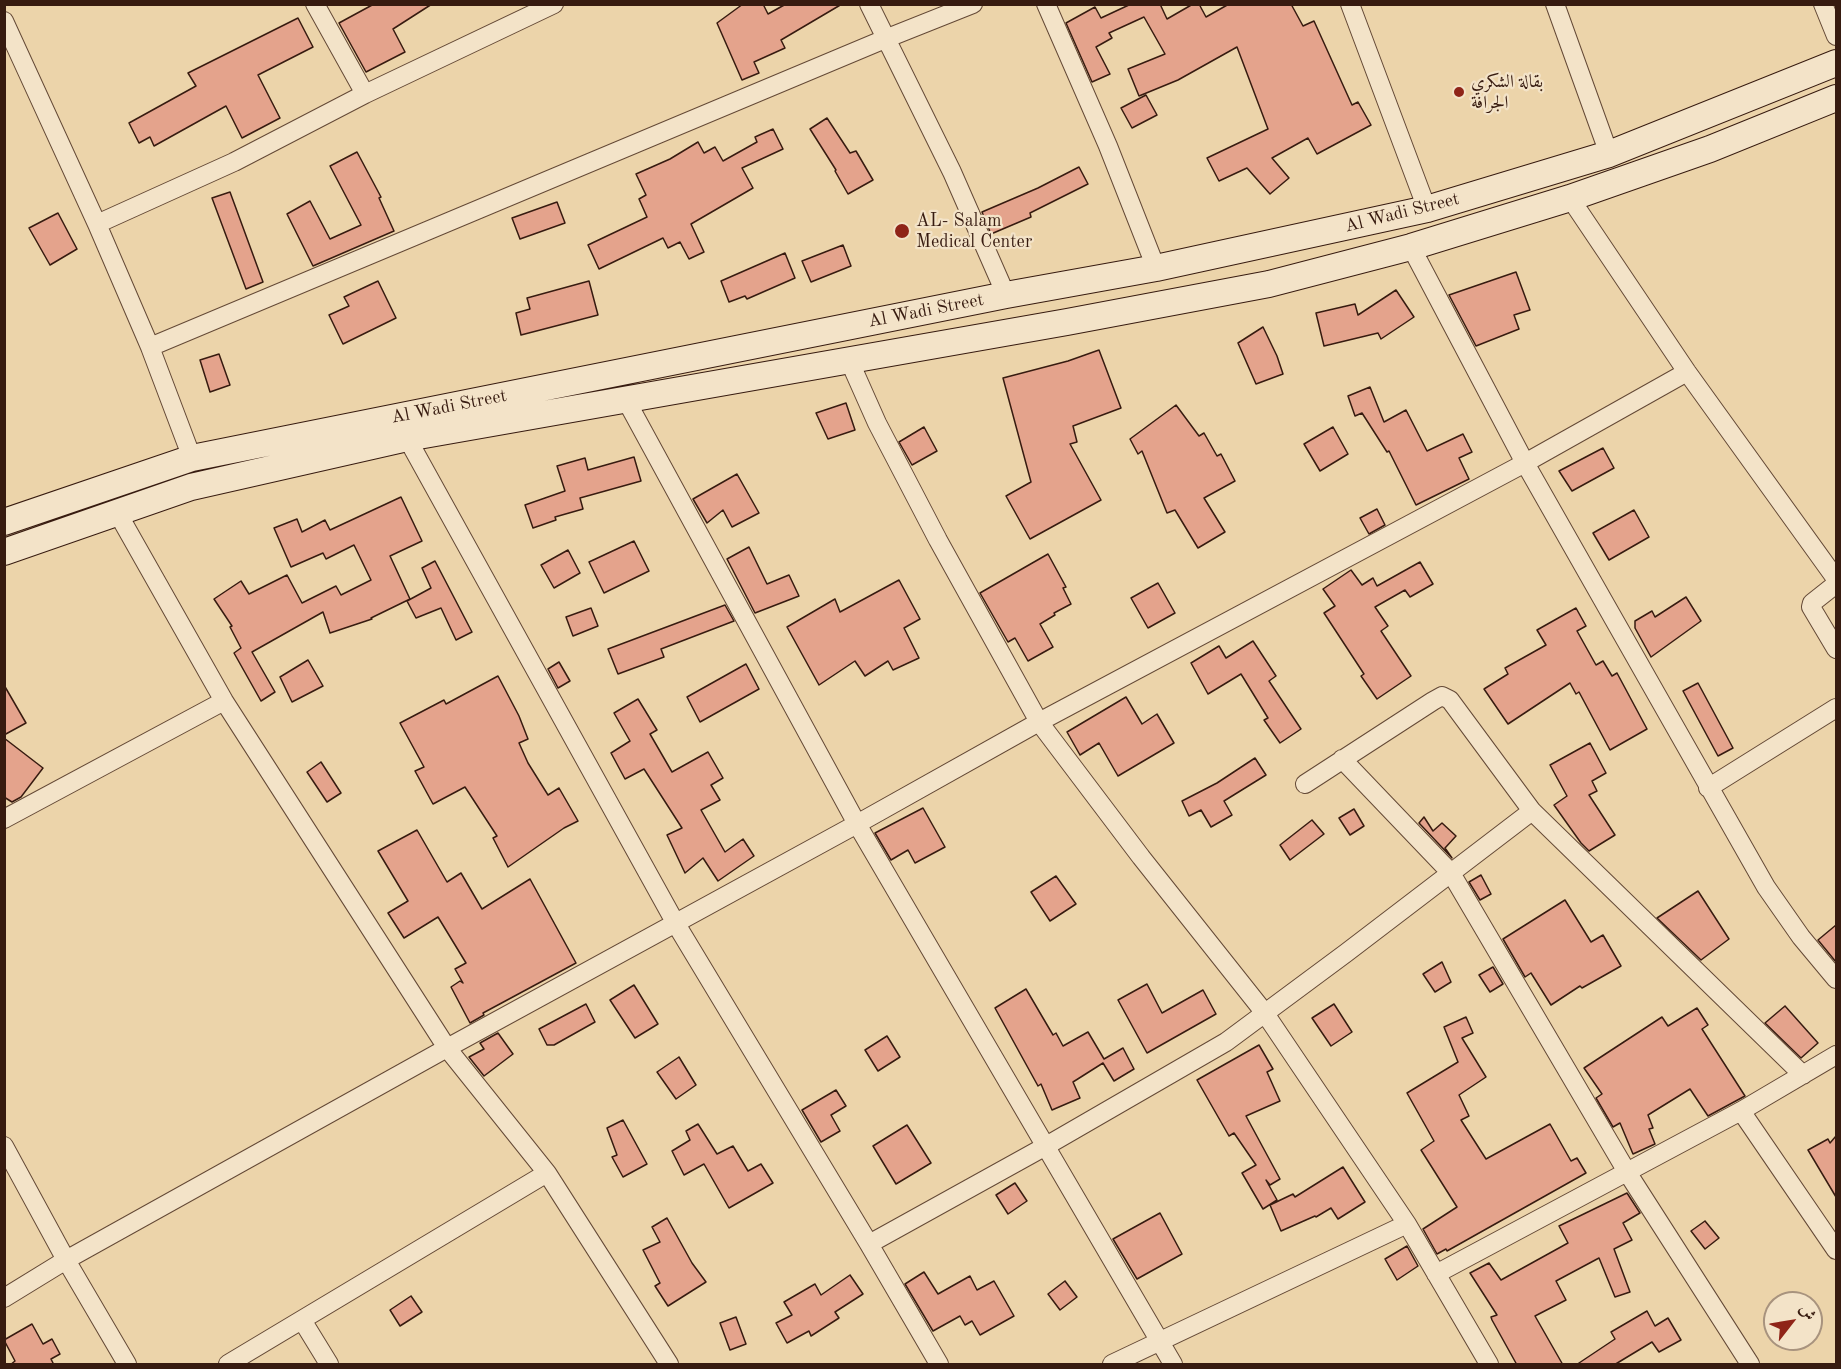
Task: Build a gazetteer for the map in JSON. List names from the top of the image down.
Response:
{
  "streets": {
    "main road": ["Al Wadi Street"]
  },
  "places": ["بقالة الشكري الجرافة", "AL- Salam Medical Center"],
  "north": "top right"
}
